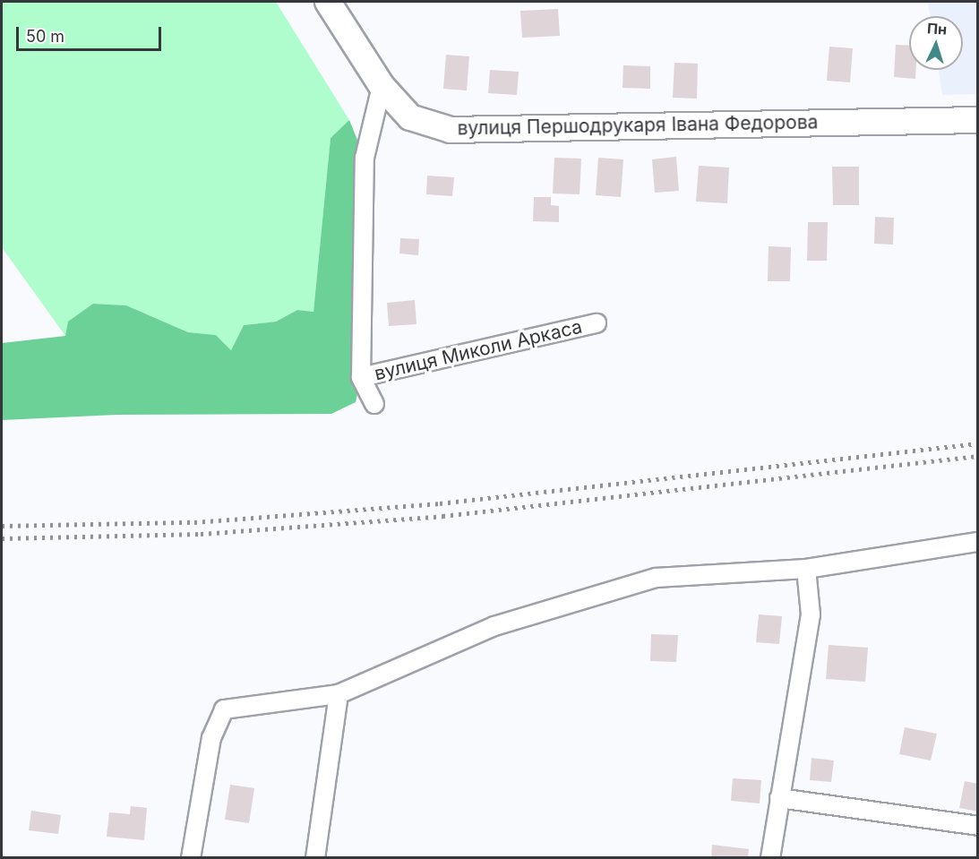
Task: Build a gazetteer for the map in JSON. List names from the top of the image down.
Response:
{
  "streets": {
    "street": ["вулиця Першодрукаря Івана Федорова", "вулиця Миколи Аркаса"]
  },
  "crossings": [
    ["вулиця Першодрукаря Івана Федорова", "вулиця Миколи Аркаса"]
  ],
  "scale_bar": "50 m",
  "north": "top"
}
